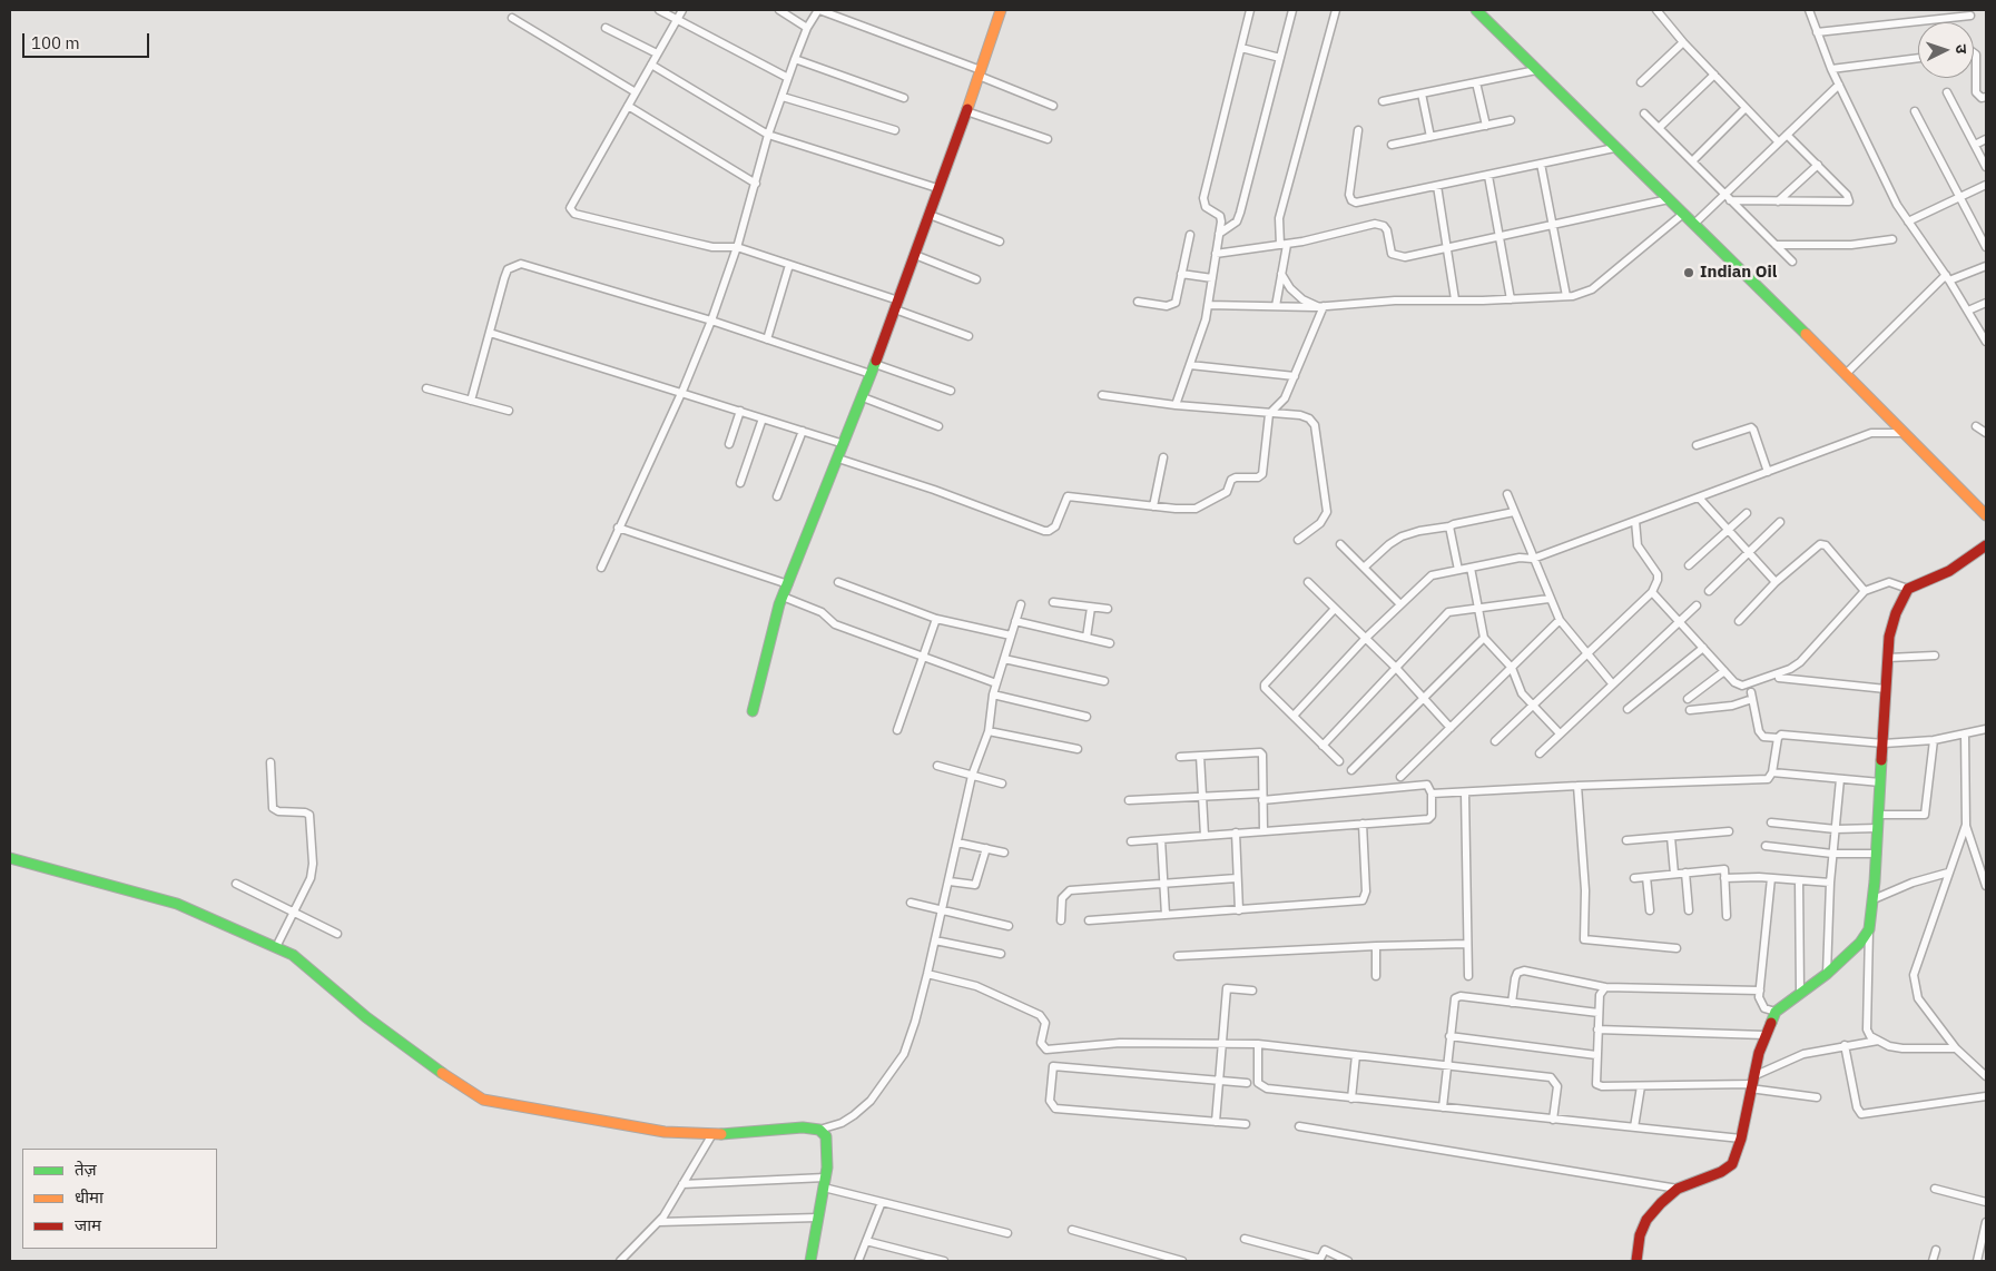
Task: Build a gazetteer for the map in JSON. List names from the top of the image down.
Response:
{
  "places": ["Indian Oil"],
  "legend": ["तेज़", "धीमा", "जाम"],
  "scale_bar": "100 m",
  "north": "right"
}
